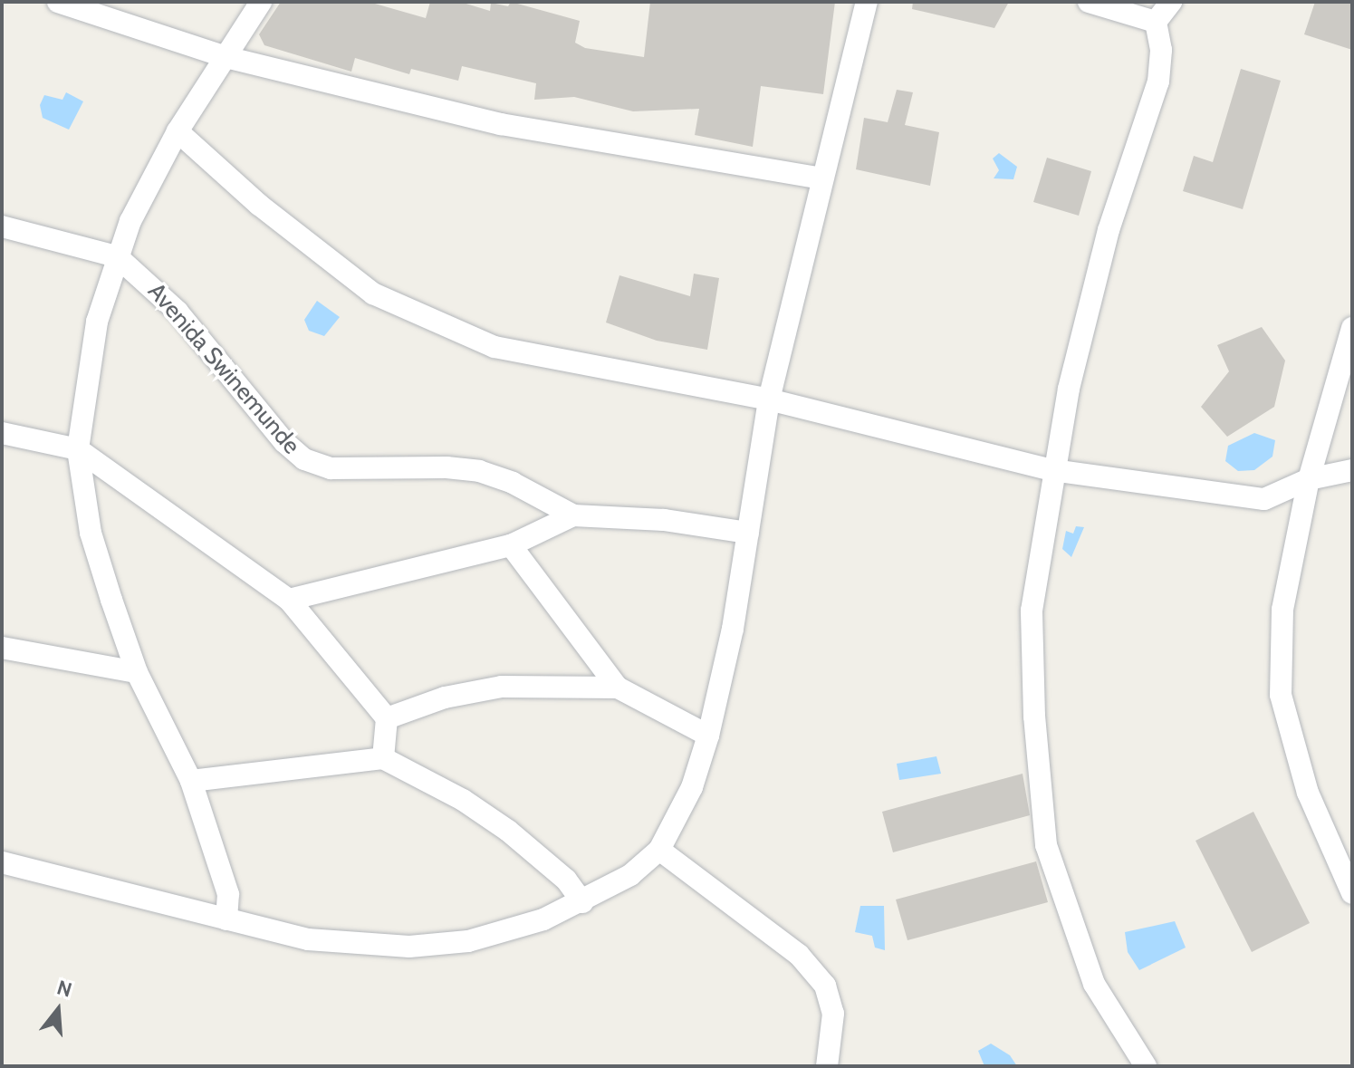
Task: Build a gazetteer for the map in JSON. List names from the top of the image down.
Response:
{
  "streets": {
    "street": ["Avenida Swinemunde"]
  },
  "north": "top"
}
